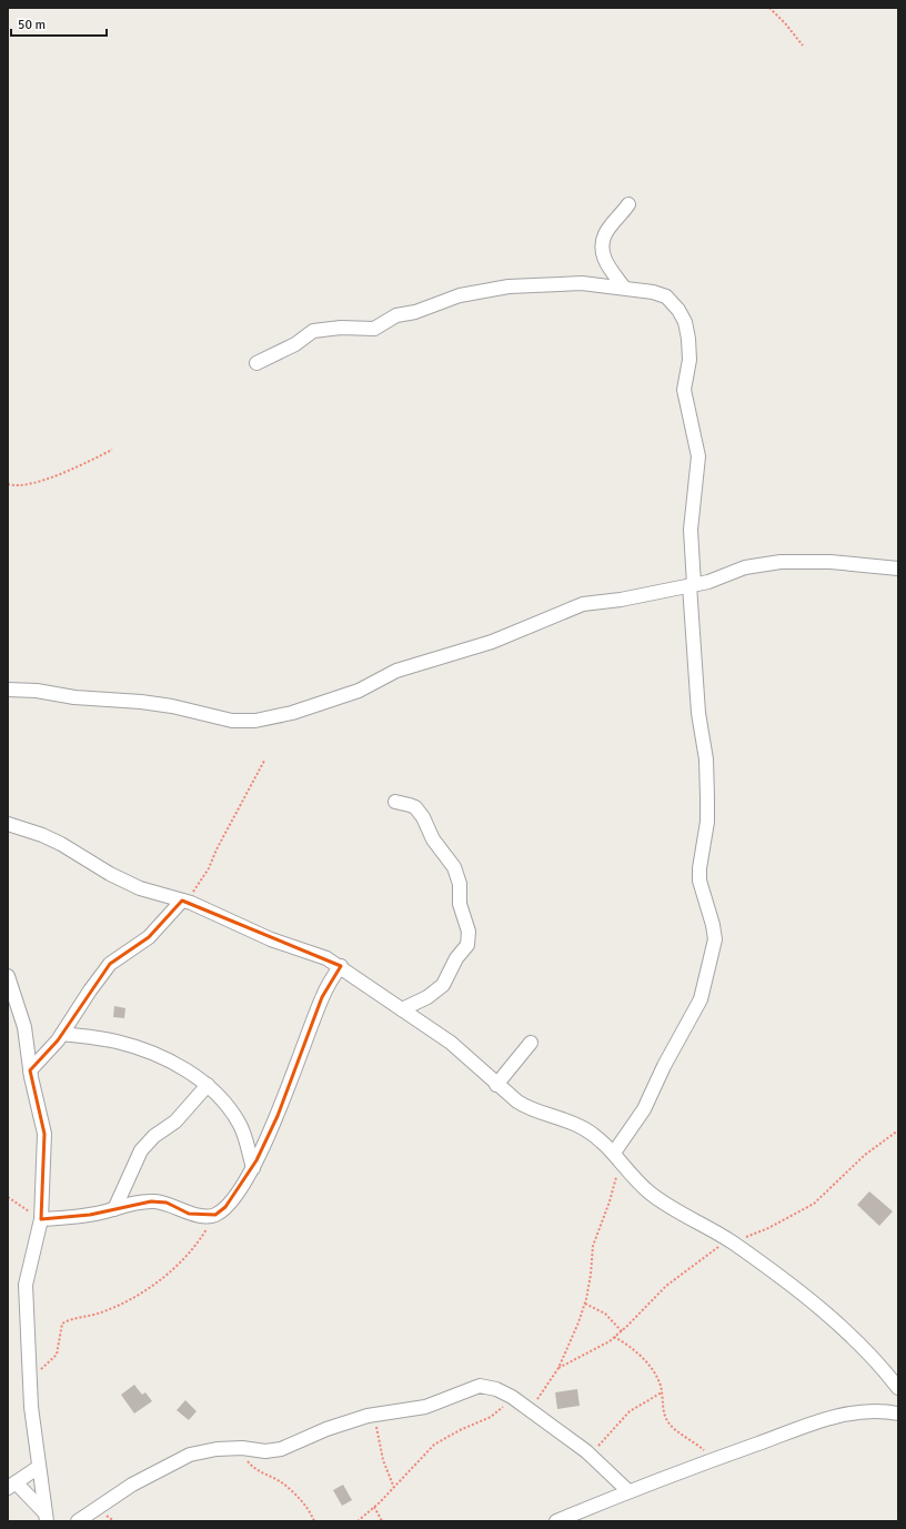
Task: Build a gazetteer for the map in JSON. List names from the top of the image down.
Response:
{
  "scale_bar": "50 m"
}
